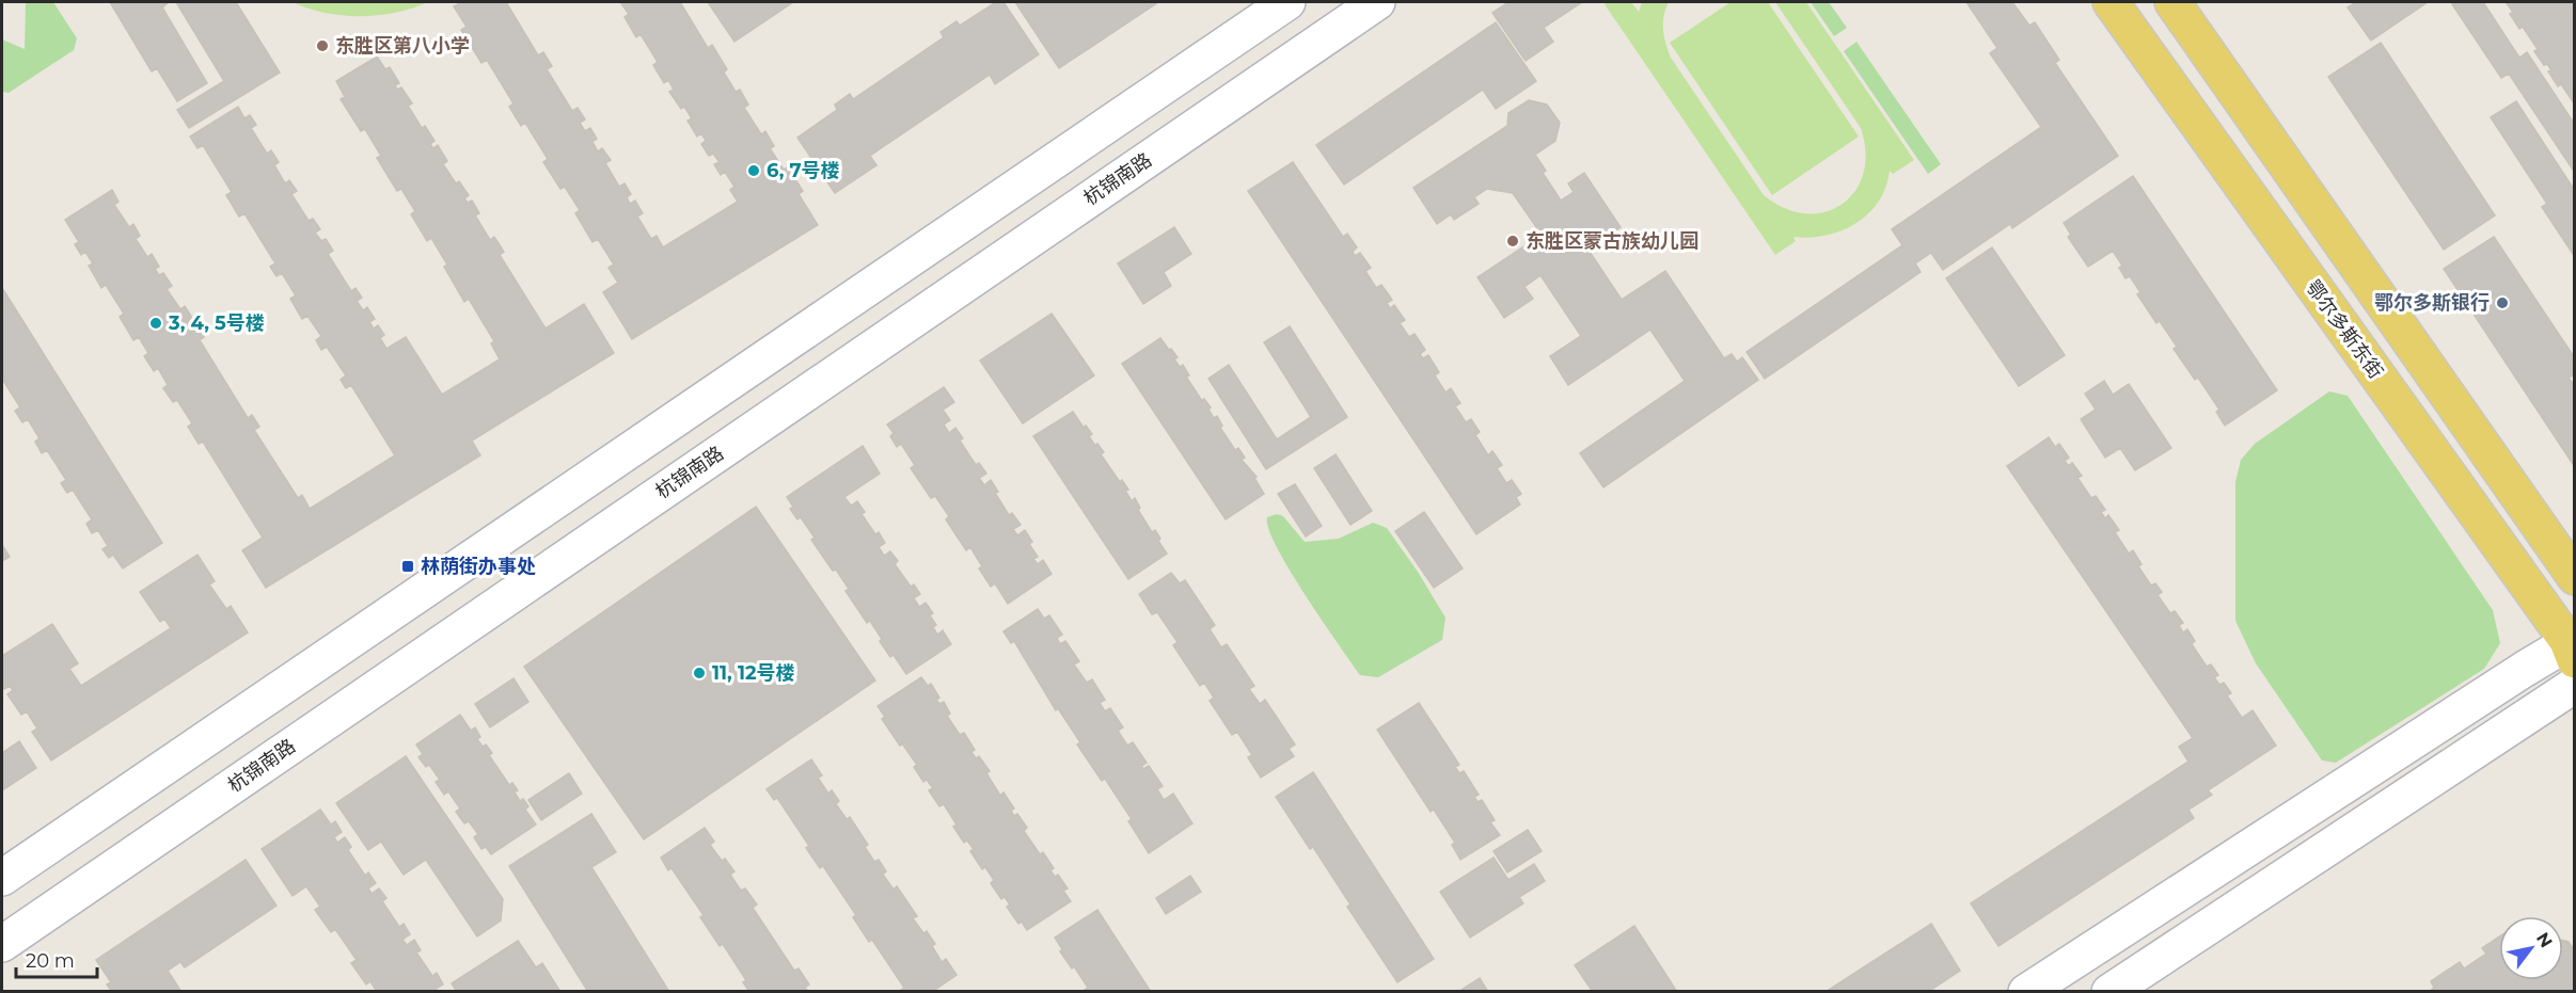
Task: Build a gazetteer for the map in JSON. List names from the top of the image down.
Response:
{
  "streets": {
    "main road": ["杭锦南路", "鄂尔多斯东街"]
  },
  "places": {
    "other": [
      "东胜区第八小学",
      "6, 7号楼",
      "东胜区蒙古族幼儿园",
      "鄂尔多斯银行",
      "3, 4, 5号楼",
      "11, 12号楼"
    ],
    "transit": ["林荫街办事处"]
  },
  "scale_bar": "20 m",
  "north": "top right"
}
